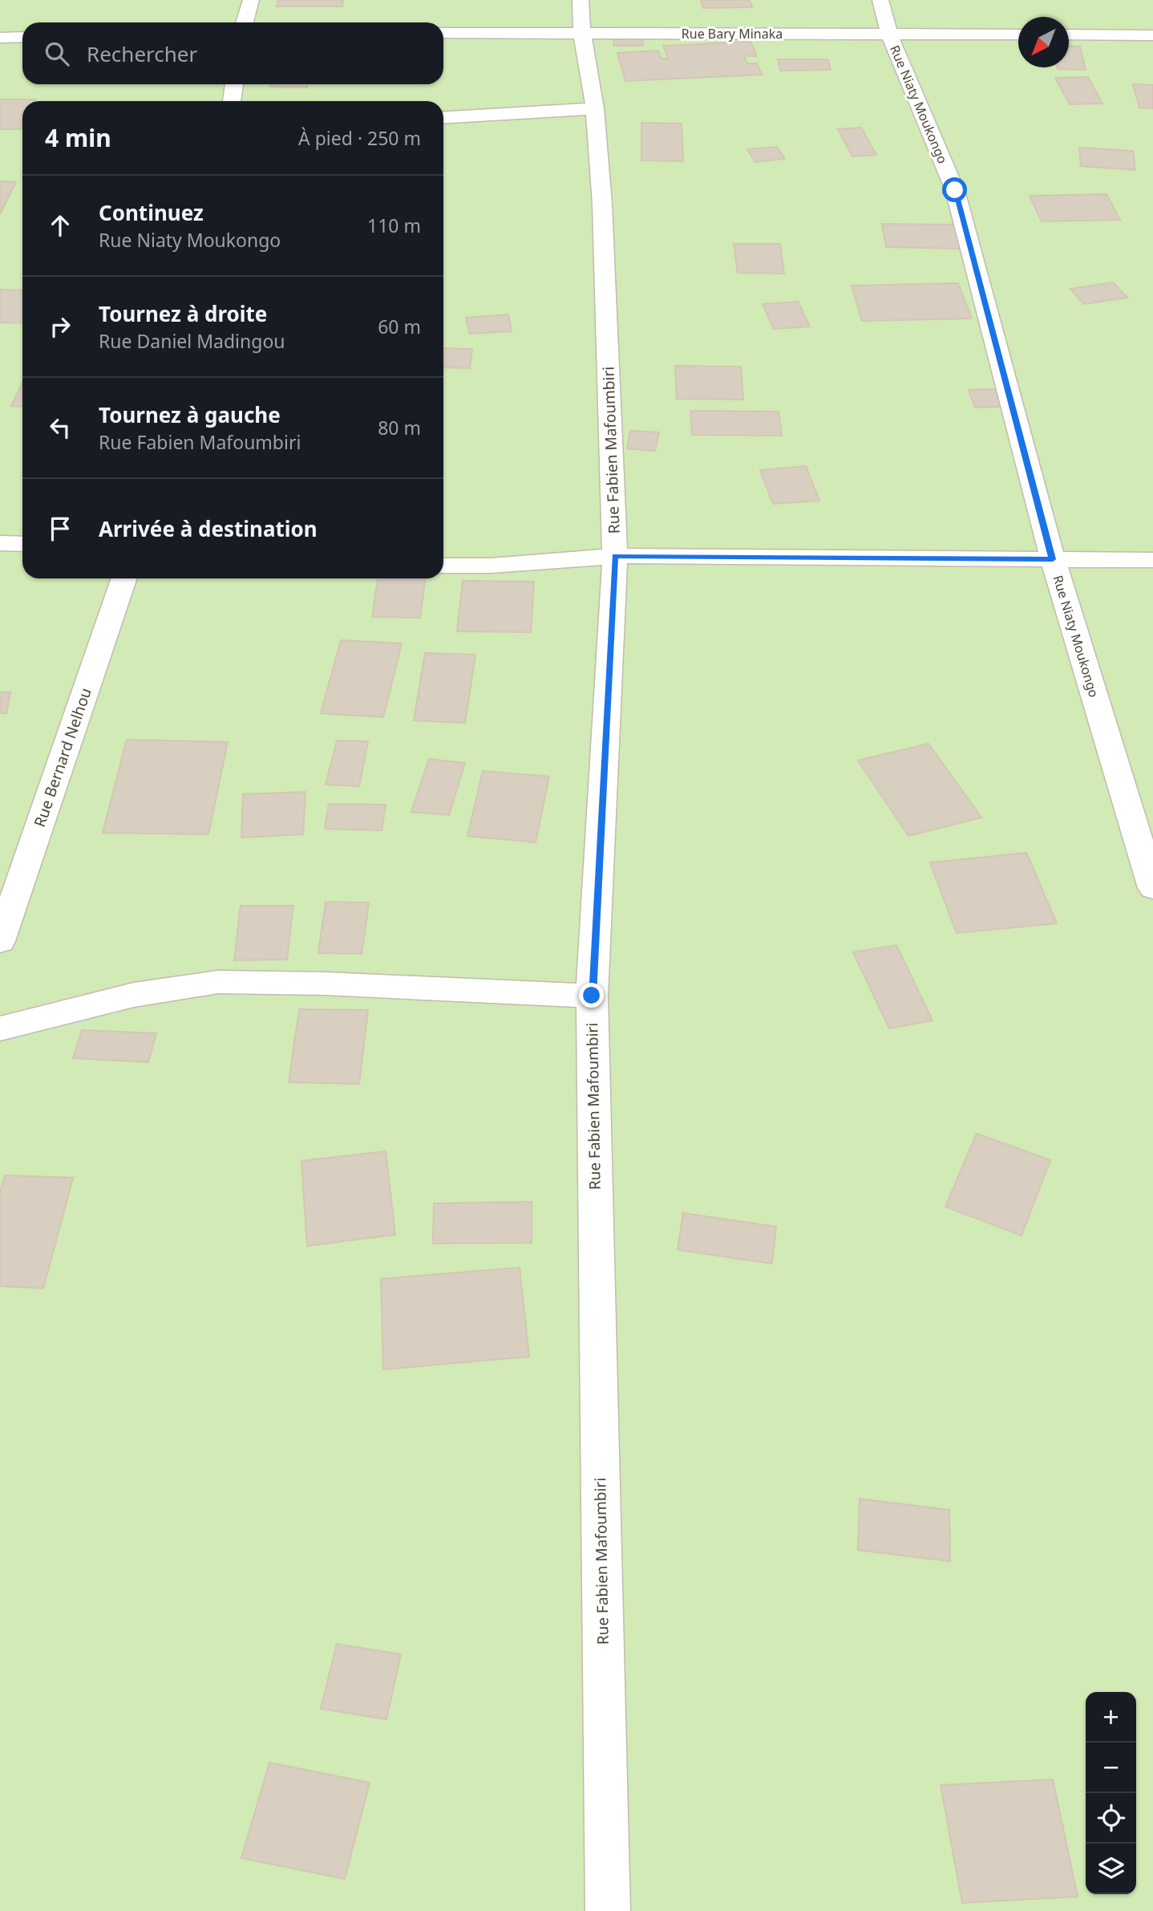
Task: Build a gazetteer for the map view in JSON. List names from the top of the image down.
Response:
{
  "streets": {
    "street": [
      "Rue Bary Minaka",
      "Rue Niaty Moukongo",
      "Rue Fabien Mafoumbiri",
      "Rue Bernard Nelhou"
    ]
  },
  "crossings": [
    ["Rue Bary Minaka", "Rue Niaty Moukongo"],
    ["Rue Bary Minaka", "Rue Fabien Mafoumbiri"]
  ],
  "north": "bottom left",
  "page": {
    "search": "Rechercher",
    "heading": ["4 min", "À pied · 250 m"],
    "list": [
      ["Continuez", "Rue Niaty Moukongo", "110 m"],
      ["Tournez à droite", "Rue Daniel Madingou", "60 m"],
      ["Tournez à gauche", "Rue Fabien Mafoumbiri", "80 m"],
      "Arrivée à destination"
    ],
    "map_buttons": ["+", "−"]
  }
}
